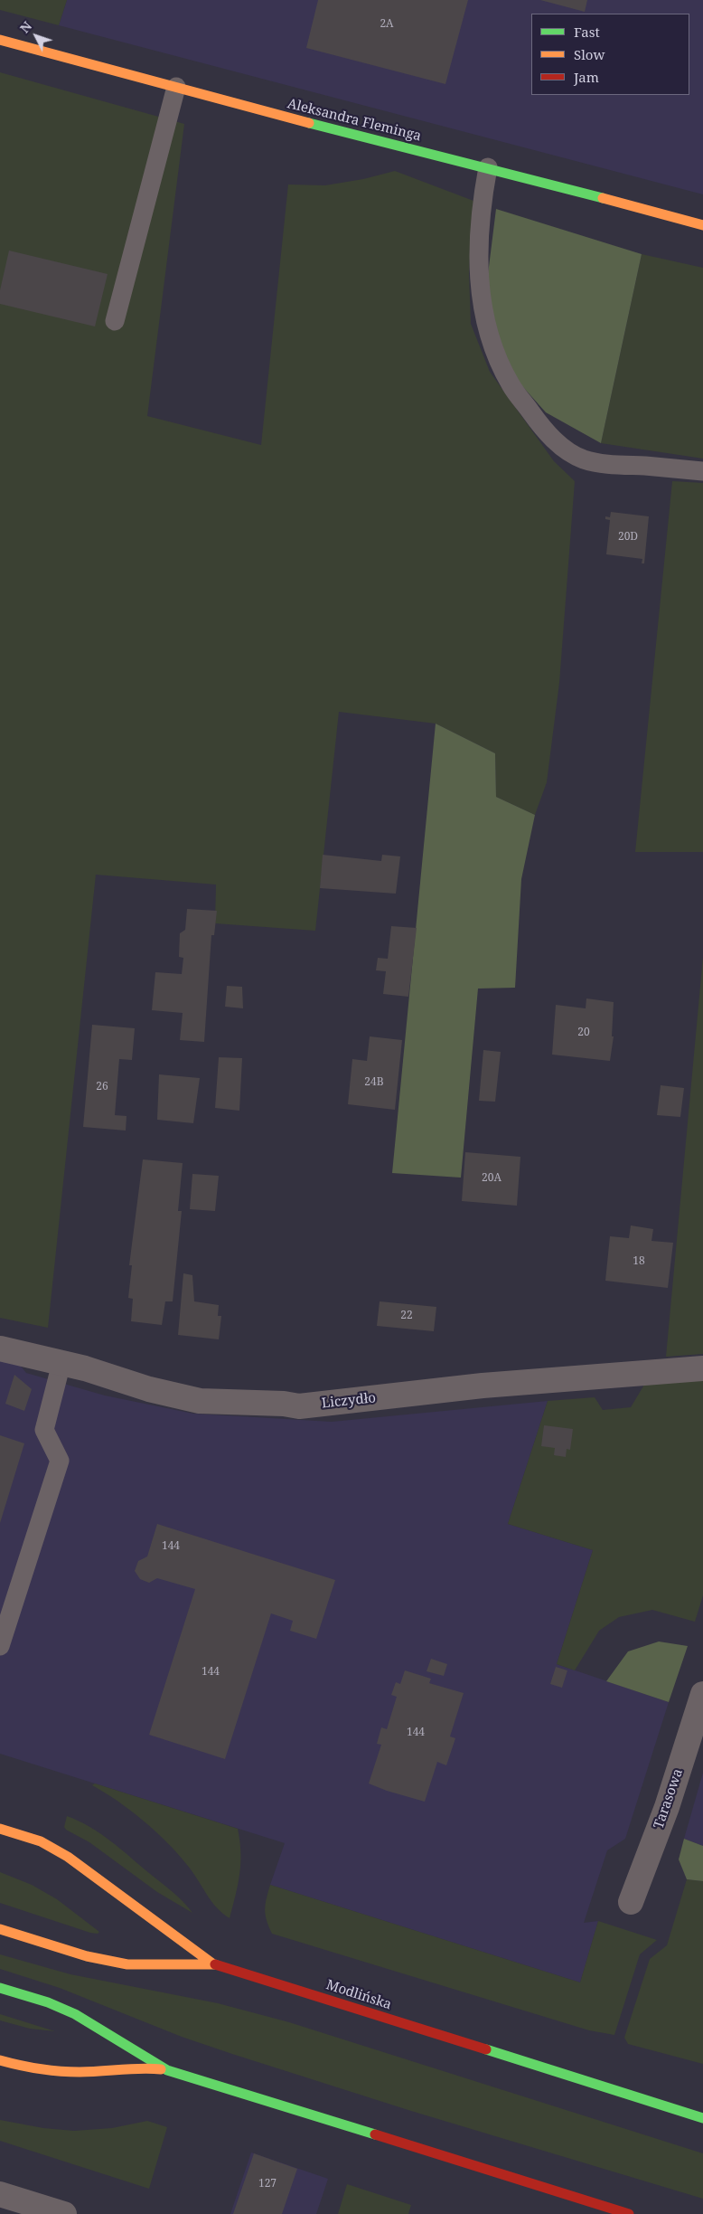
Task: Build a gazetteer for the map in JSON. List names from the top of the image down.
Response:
{
  "streets": {
    "main road": ["Aleksandra Fleminga", "Modlińska"],
    "street": ["Liczydło", "Tarasowa"]
  },
  "house_numbers": [
    "2A",
    "20D",
    "20",
    "24B",
    "26",
    "20A",
    "18",
    "22",
    "144",
    "144",
    "144",
    "127"
  ],
  "legend": ["Fast", "Slow", "Jam"],
  "north": "top left"
}
